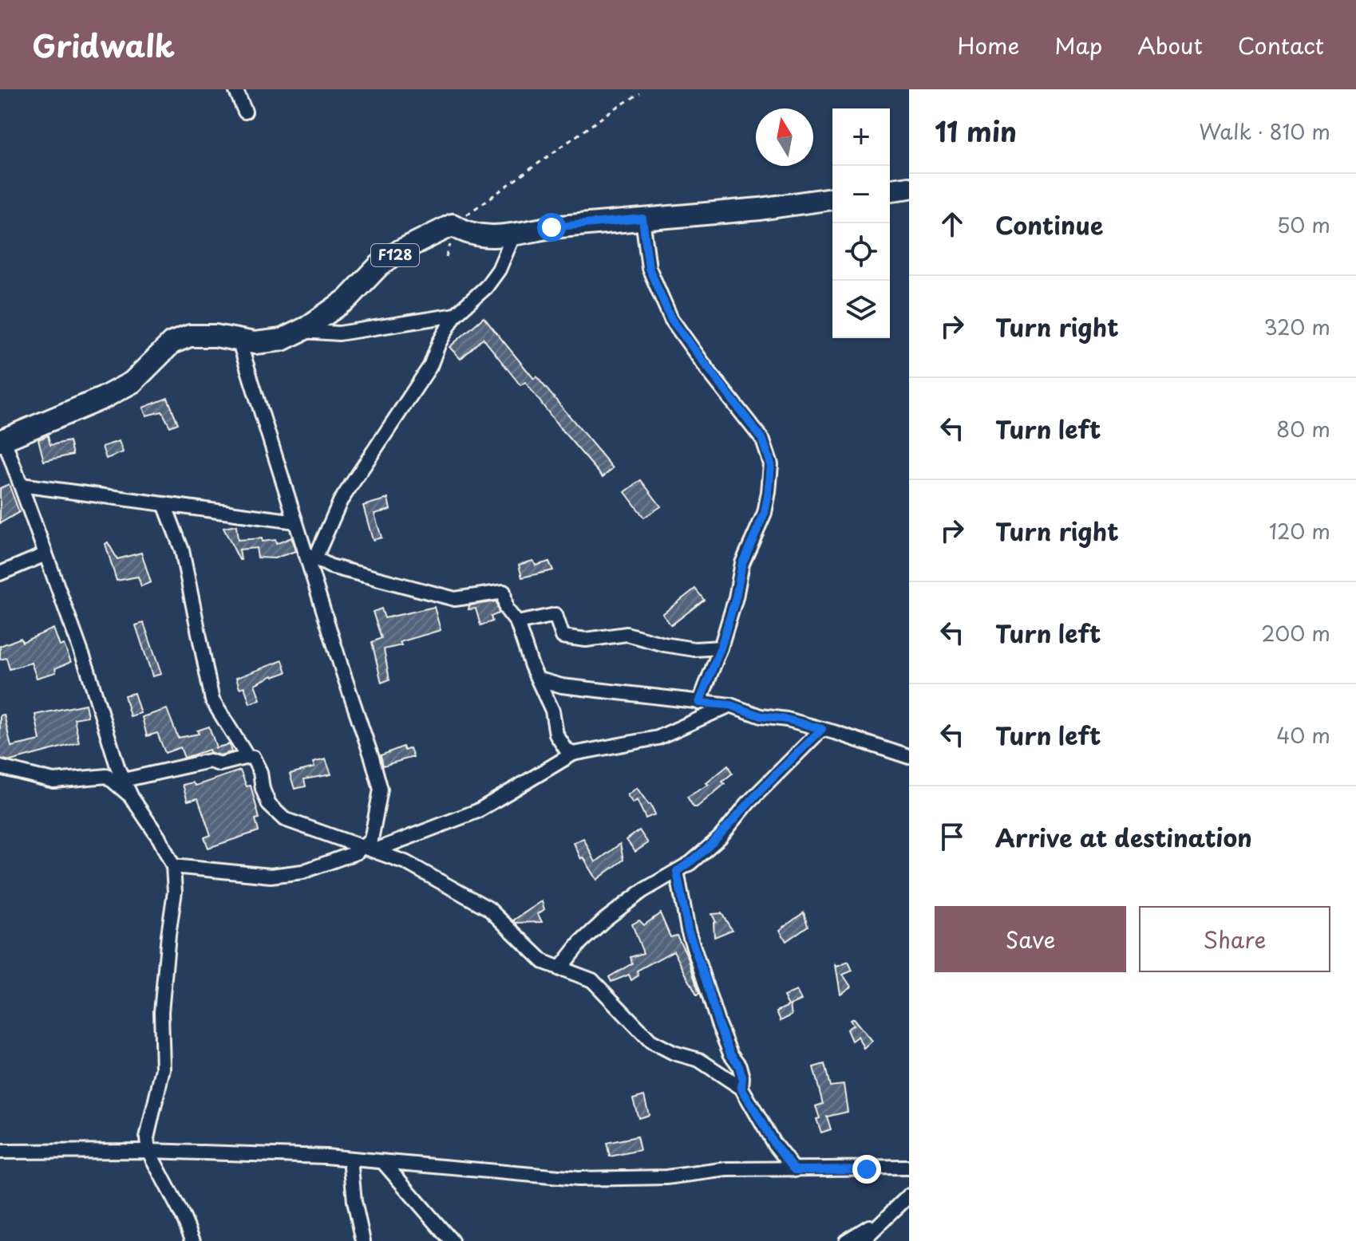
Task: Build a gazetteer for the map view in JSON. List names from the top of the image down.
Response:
{
  "streets": {
    "main road": ["F128"]
  },
  "north": "top",
  "page": {
    "header": "Gridwalk",
    "nav": [
      "Home",
      "Map",
      "About",
      "Contact"
    ],
    "heading": ["11 min", "Walk · 810 m"],
    "map_buttons": ["+", "−"],
    "list": [
      ["Continue", "50 m"],
      ["Turn right", "320 m"],
      ["Turn left", "80 m"],
      ["Turn right", "120 m"],
      ["Turn left", "200 m"],
      ["Turn left", "40 m"],
      "Arrive at destination"
    ],
    "buttons": ["Save", "Share"]
  }
}
